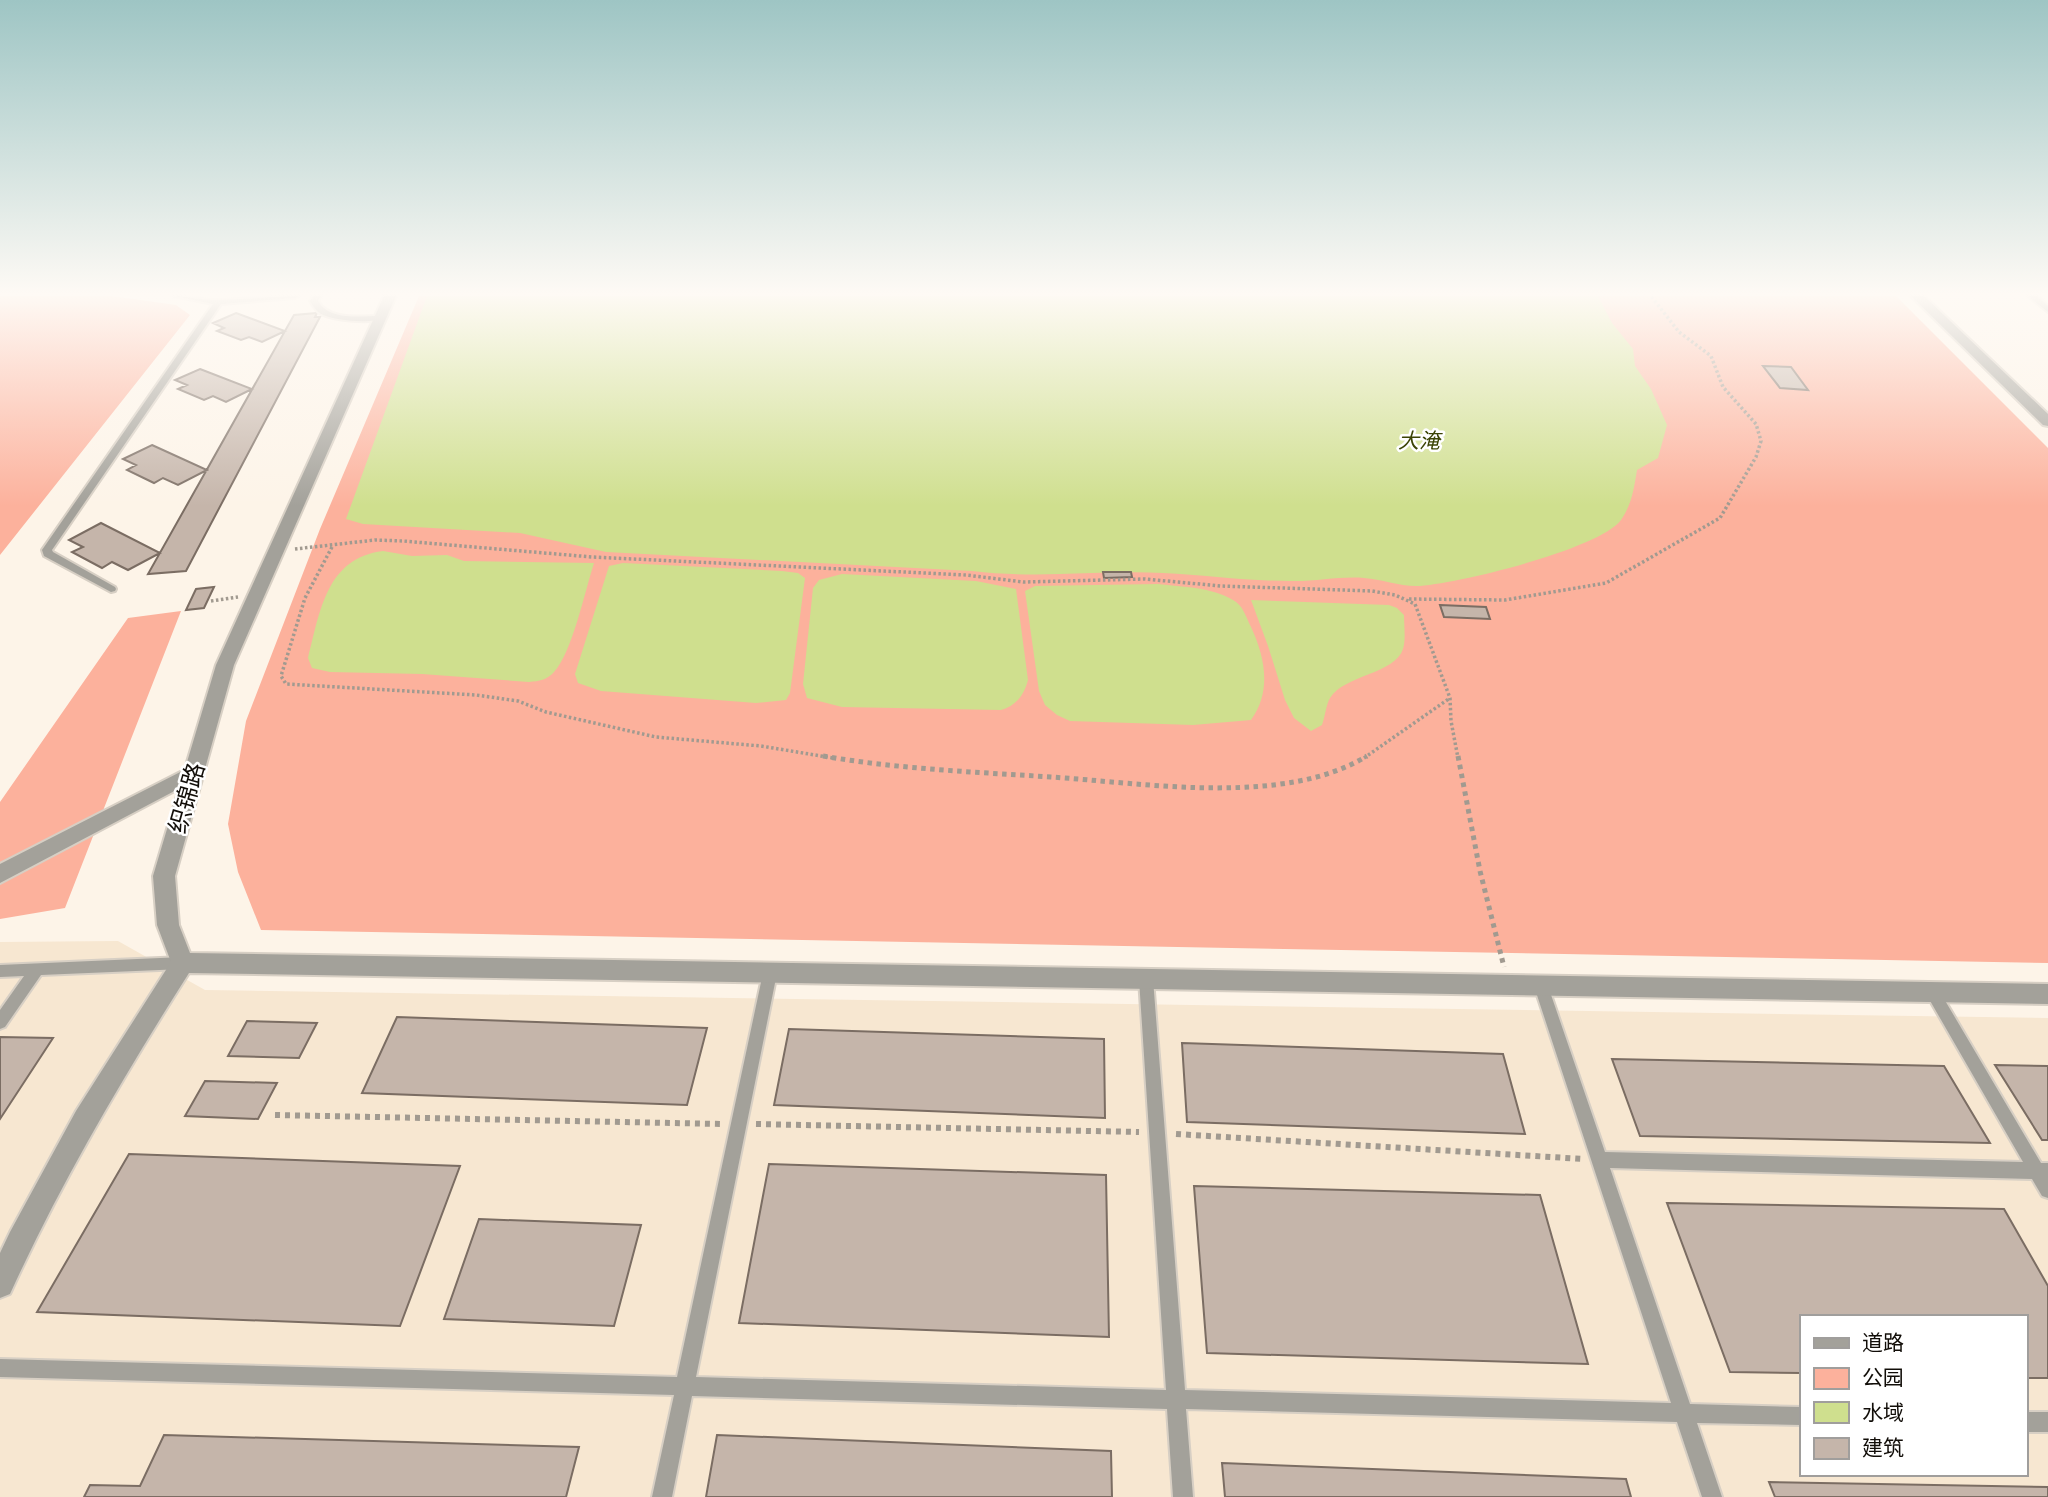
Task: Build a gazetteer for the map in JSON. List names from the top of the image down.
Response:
{
  "streets": {
    "street": ["织锦路"]
  },
  "water": ["大淹"],
  "legend": [
    "道路",
    "公园",
    "水域",
    "建筑"
  ]
}
